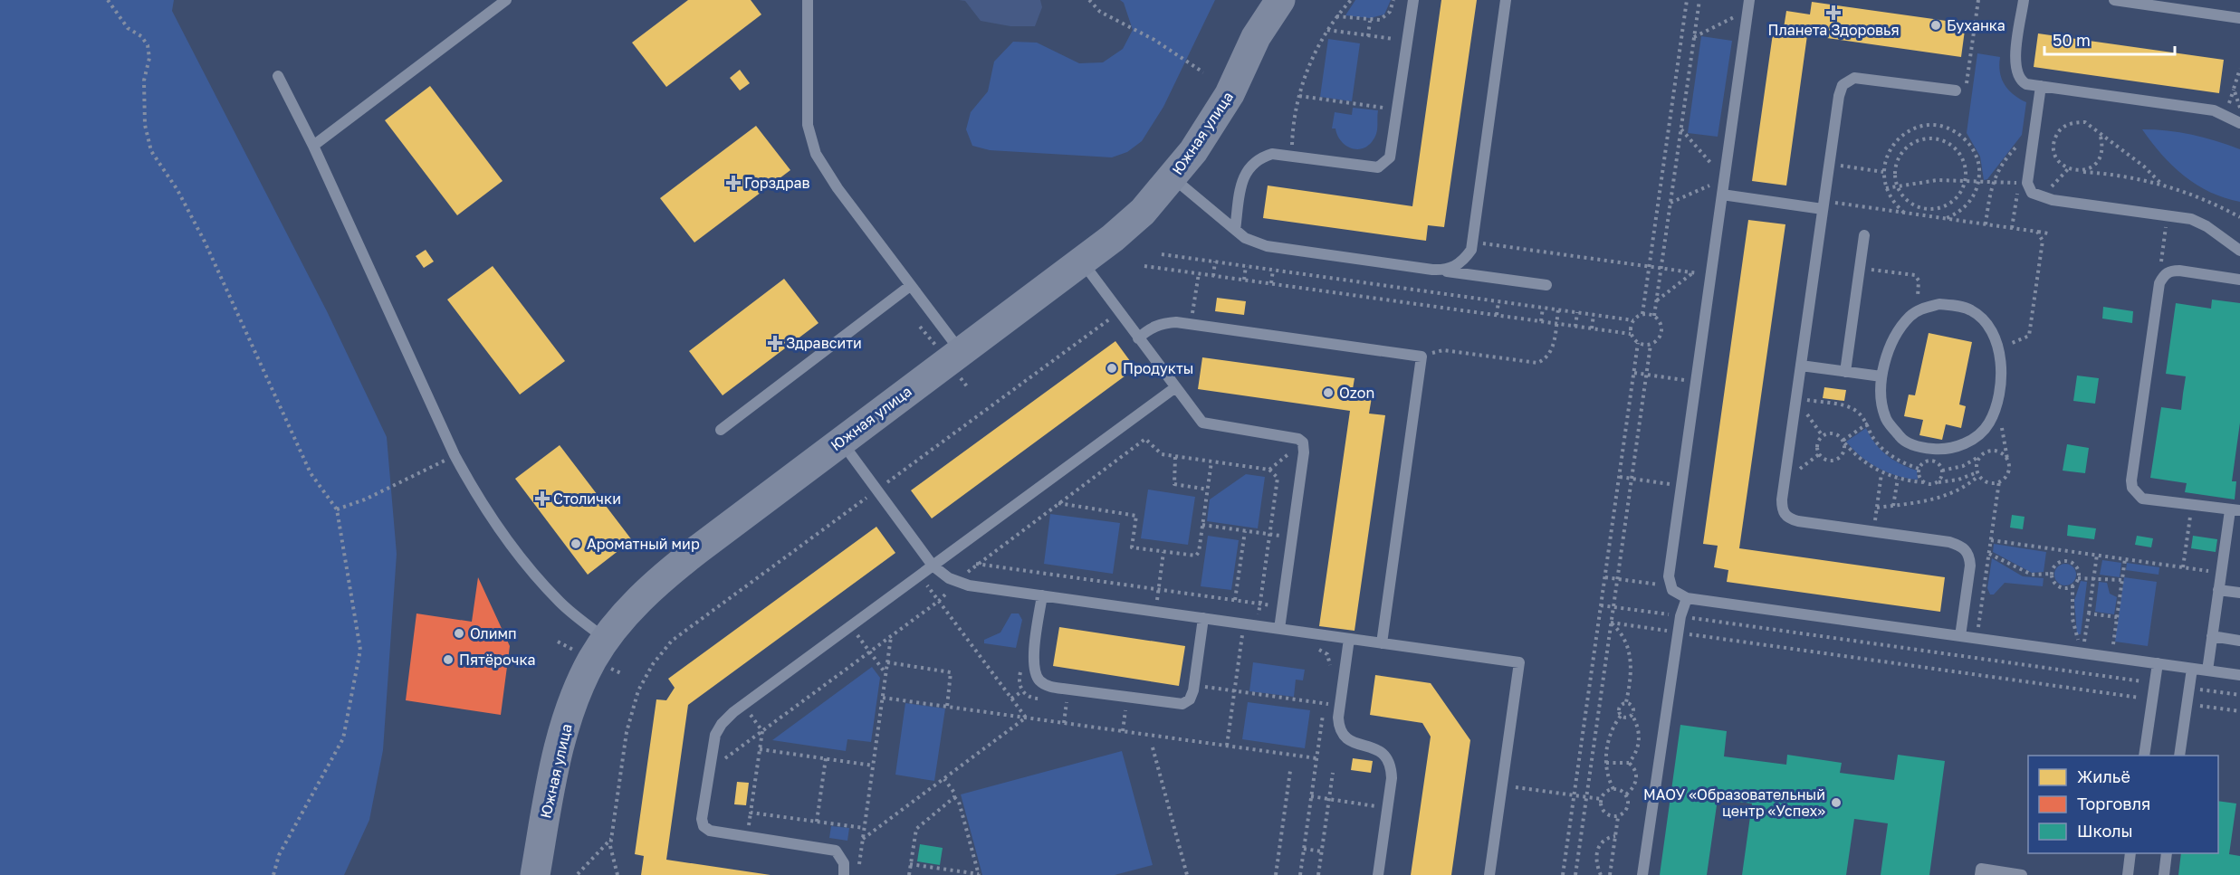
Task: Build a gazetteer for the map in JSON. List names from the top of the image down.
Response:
{
  "streets": {
    "street": ["Южная улица"]
  },
  "places": {
    "health": [
      "Планета Здоровья",
      "Горздрав",
      "Здравсити",
      "Столички"
    ],
    "other": [
      "Буханка",
      "Продукты",
      "Ozon",
      "Ароматный мир",
      "Олимп",
      "Пятёрочка",
      "МАОУ «Образовательный центр «Успех»"
    ]
  },
  "legend": ["Жильё", "Торговля", "Школы"],
  "scale_bar": "50 m"
}
